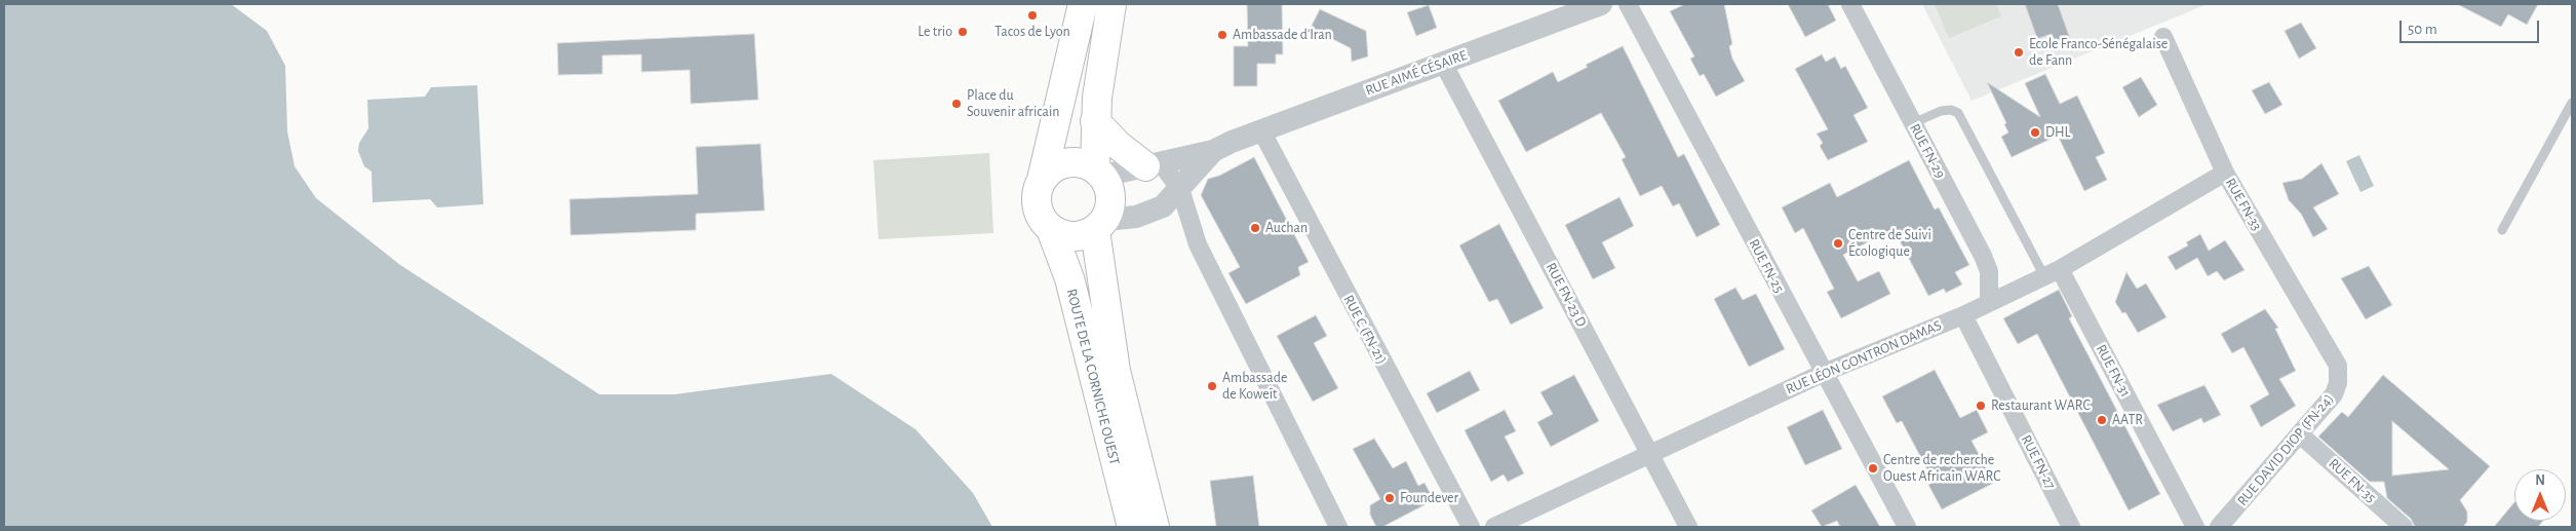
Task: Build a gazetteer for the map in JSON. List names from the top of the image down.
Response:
{
  "streets": {
    "highway": ["ROUTE DE LA CORNICHE OUEST"],
    "street": [
      "RUE AIMÉ CÉSAIRE",
      "RUE FN-29",
      "RUE FN-33",
      "RUE FN-25",
      "RUE FN-23 D",
      "RUE C (FN-21)",
      "RUE LÉON GONTRON DAMAS",
      "RUE FN-31",
      "RUE DAVID DIOP (FN-24)",
      "RUE FN-27",
      "RUE FN-35"
    ]
  },
  "crossings": [
    ["RUE AIMÉ CÉSAIRE", "RUE FN-23 D"],
    ["RUE AIMÉ CÉSAIRE", "RUE C (FN-21)"],
    ["RUE AIMÉ CÉSAIRE", "ROUTE DE LA CORNICHE OUEST"],
    ["RUE FN-29", "RUE LÉON GONTRON DAMAS"],
    ["RUE FN-33", "RUE LÉON GONTRON DAMAS"],
    ["RUE FN-33", "RUE DAVID DIOP (FN-24)"],
    ["RUE FN-25", "RUE LÉON GONTRON DAMAS"],
    ["RUE FN-23 D", "RUE LÉON GONTRON DAMAS"],
    ["RUE LÉON GONTRON DAMAS", "RUE FN-31"],
    ["RUE LÉON GONTRON DAMAS", "RUE FN-27"],
    ["RUE DAVID DIOP (FN-24)", "RUE FN-35"]
  ],
  "places": [
    "Tacos de Lyon",
    "Le trio",
    "Ambassade d'Iran",
    "Ecole Franco-Sénégalaise de Fann",
    "Place du Souvenir africain",
    "DHL",
    "Auchan",
    "Centre de Suivi Écologique",
    "Ambassade de Koweït",
    "Restaurant WARC",
    "AATR",
    "Centre de recherche Ouest Africain WARC",
    "Foundever"
  ],
  "scale_bar": "50 m",
  "north": "top"
}
